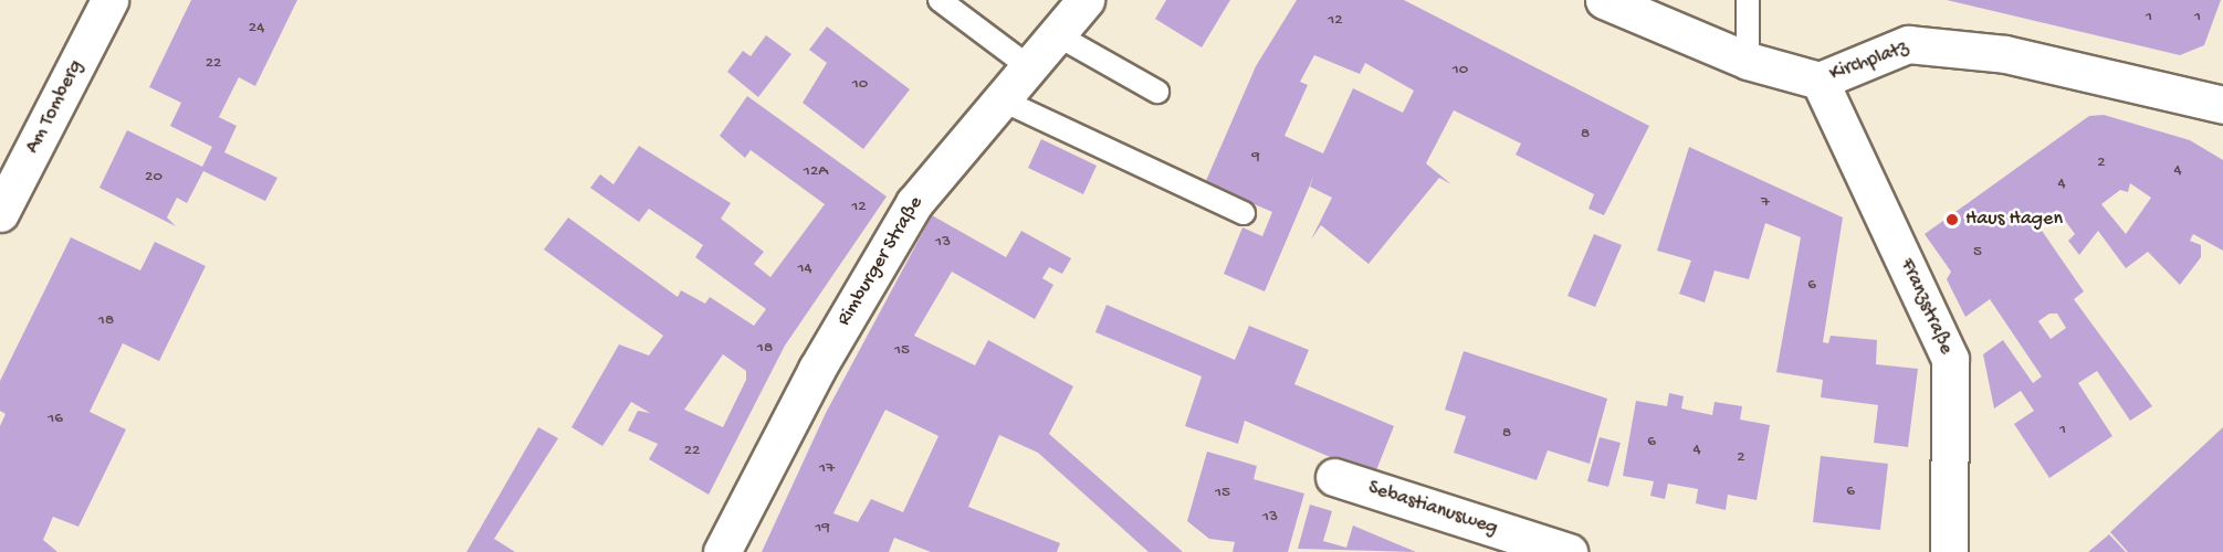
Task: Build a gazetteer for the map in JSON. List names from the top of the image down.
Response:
{
  "streets": {
    "street": [
      "Kirchplatz",
      "Am Tomberg",
      "Rimburger Straße",
      "Franzstraße",
      "Sebastianusweg"
    ]
  },
  "crossings": [
    ["Kirchplatz", "Franzstraße"]
  ],
  "places": ["Haus Hagen"],
  "house_numbers": [
    "1",
    "1",
    "12",
    "24",
    "22",
    "10",
    "10",
    "8",
    "9",
    "2",
    "4",
    "12A",
    "20",
    "4",
    "7",
    "12",
    "13",
    "5",
    "14",
    "6",
    "18",
    "18",
    "15",
    "16",
    "1",
    "8",
    "6",
    "4",
    "22",
    "2",
    "17",
    "6",
    "15",
    "13",
    "19"
  ]
}
